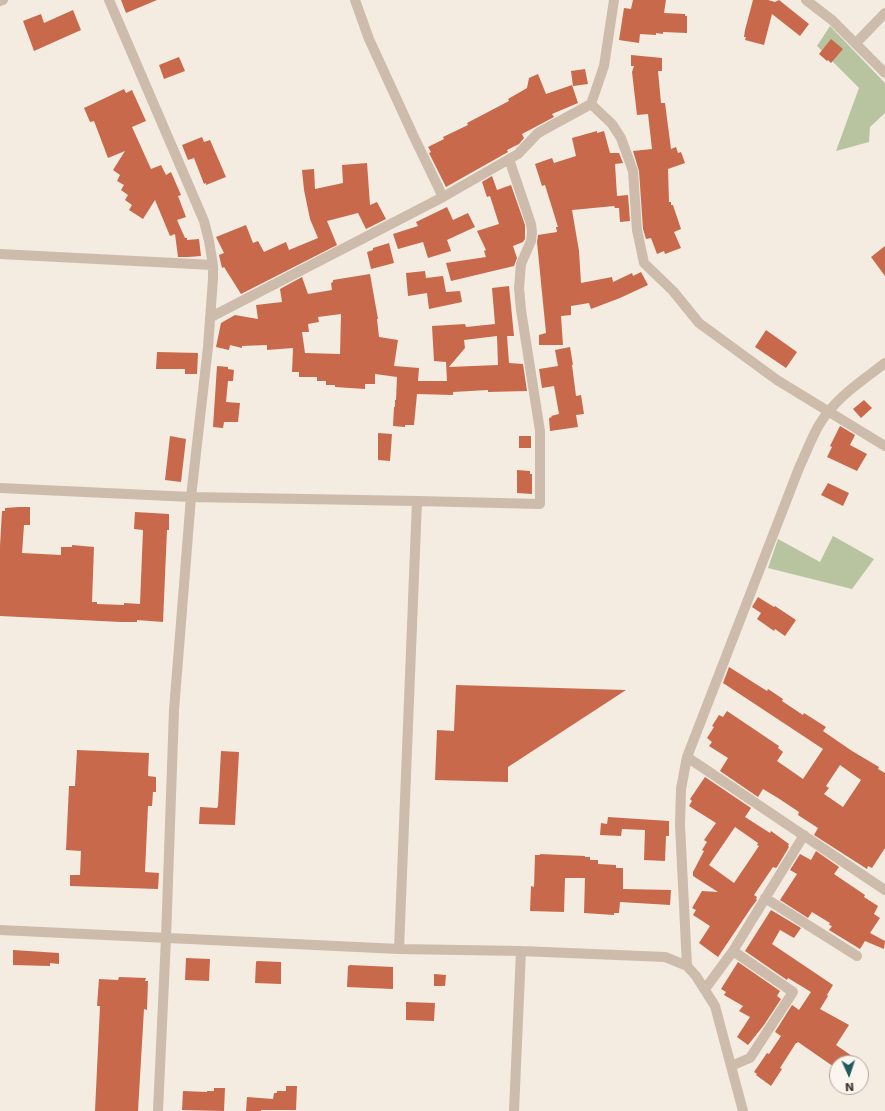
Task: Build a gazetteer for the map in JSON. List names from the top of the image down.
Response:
{
  "north": "bottom"
}
